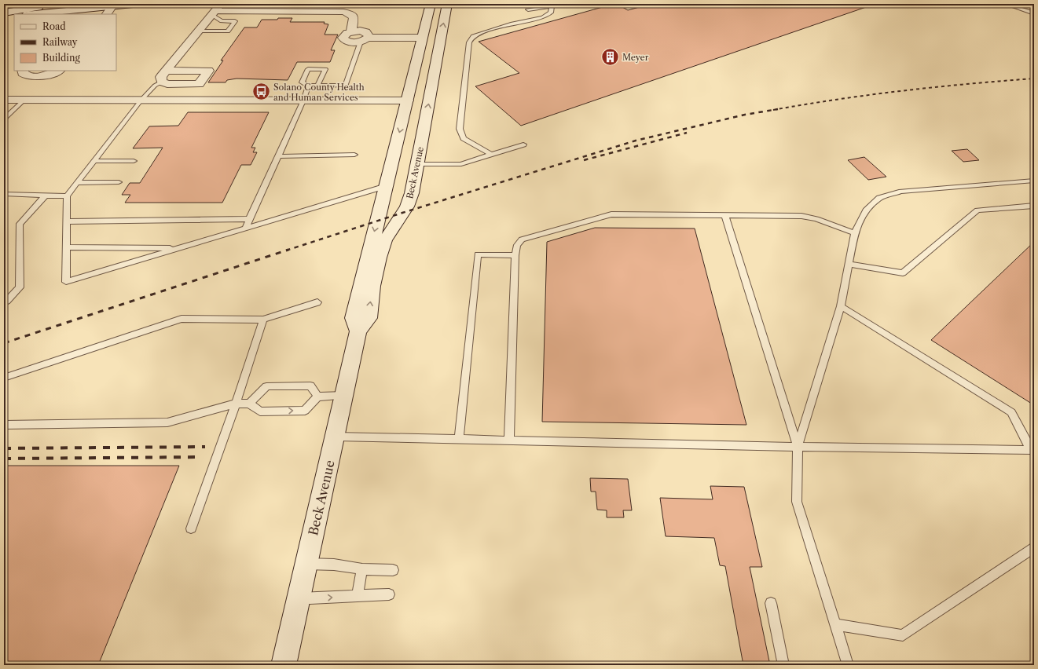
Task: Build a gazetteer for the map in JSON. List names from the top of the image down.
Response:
{
  "streets": {
    "street": ["Beck Avenue"]
  },
  "places": {
    "building": ["Meyer"],
    "bus stop": ["Solano County Health and Human Services"]
  },
  "legend": ["Road", "Railway", "Building"]
}
